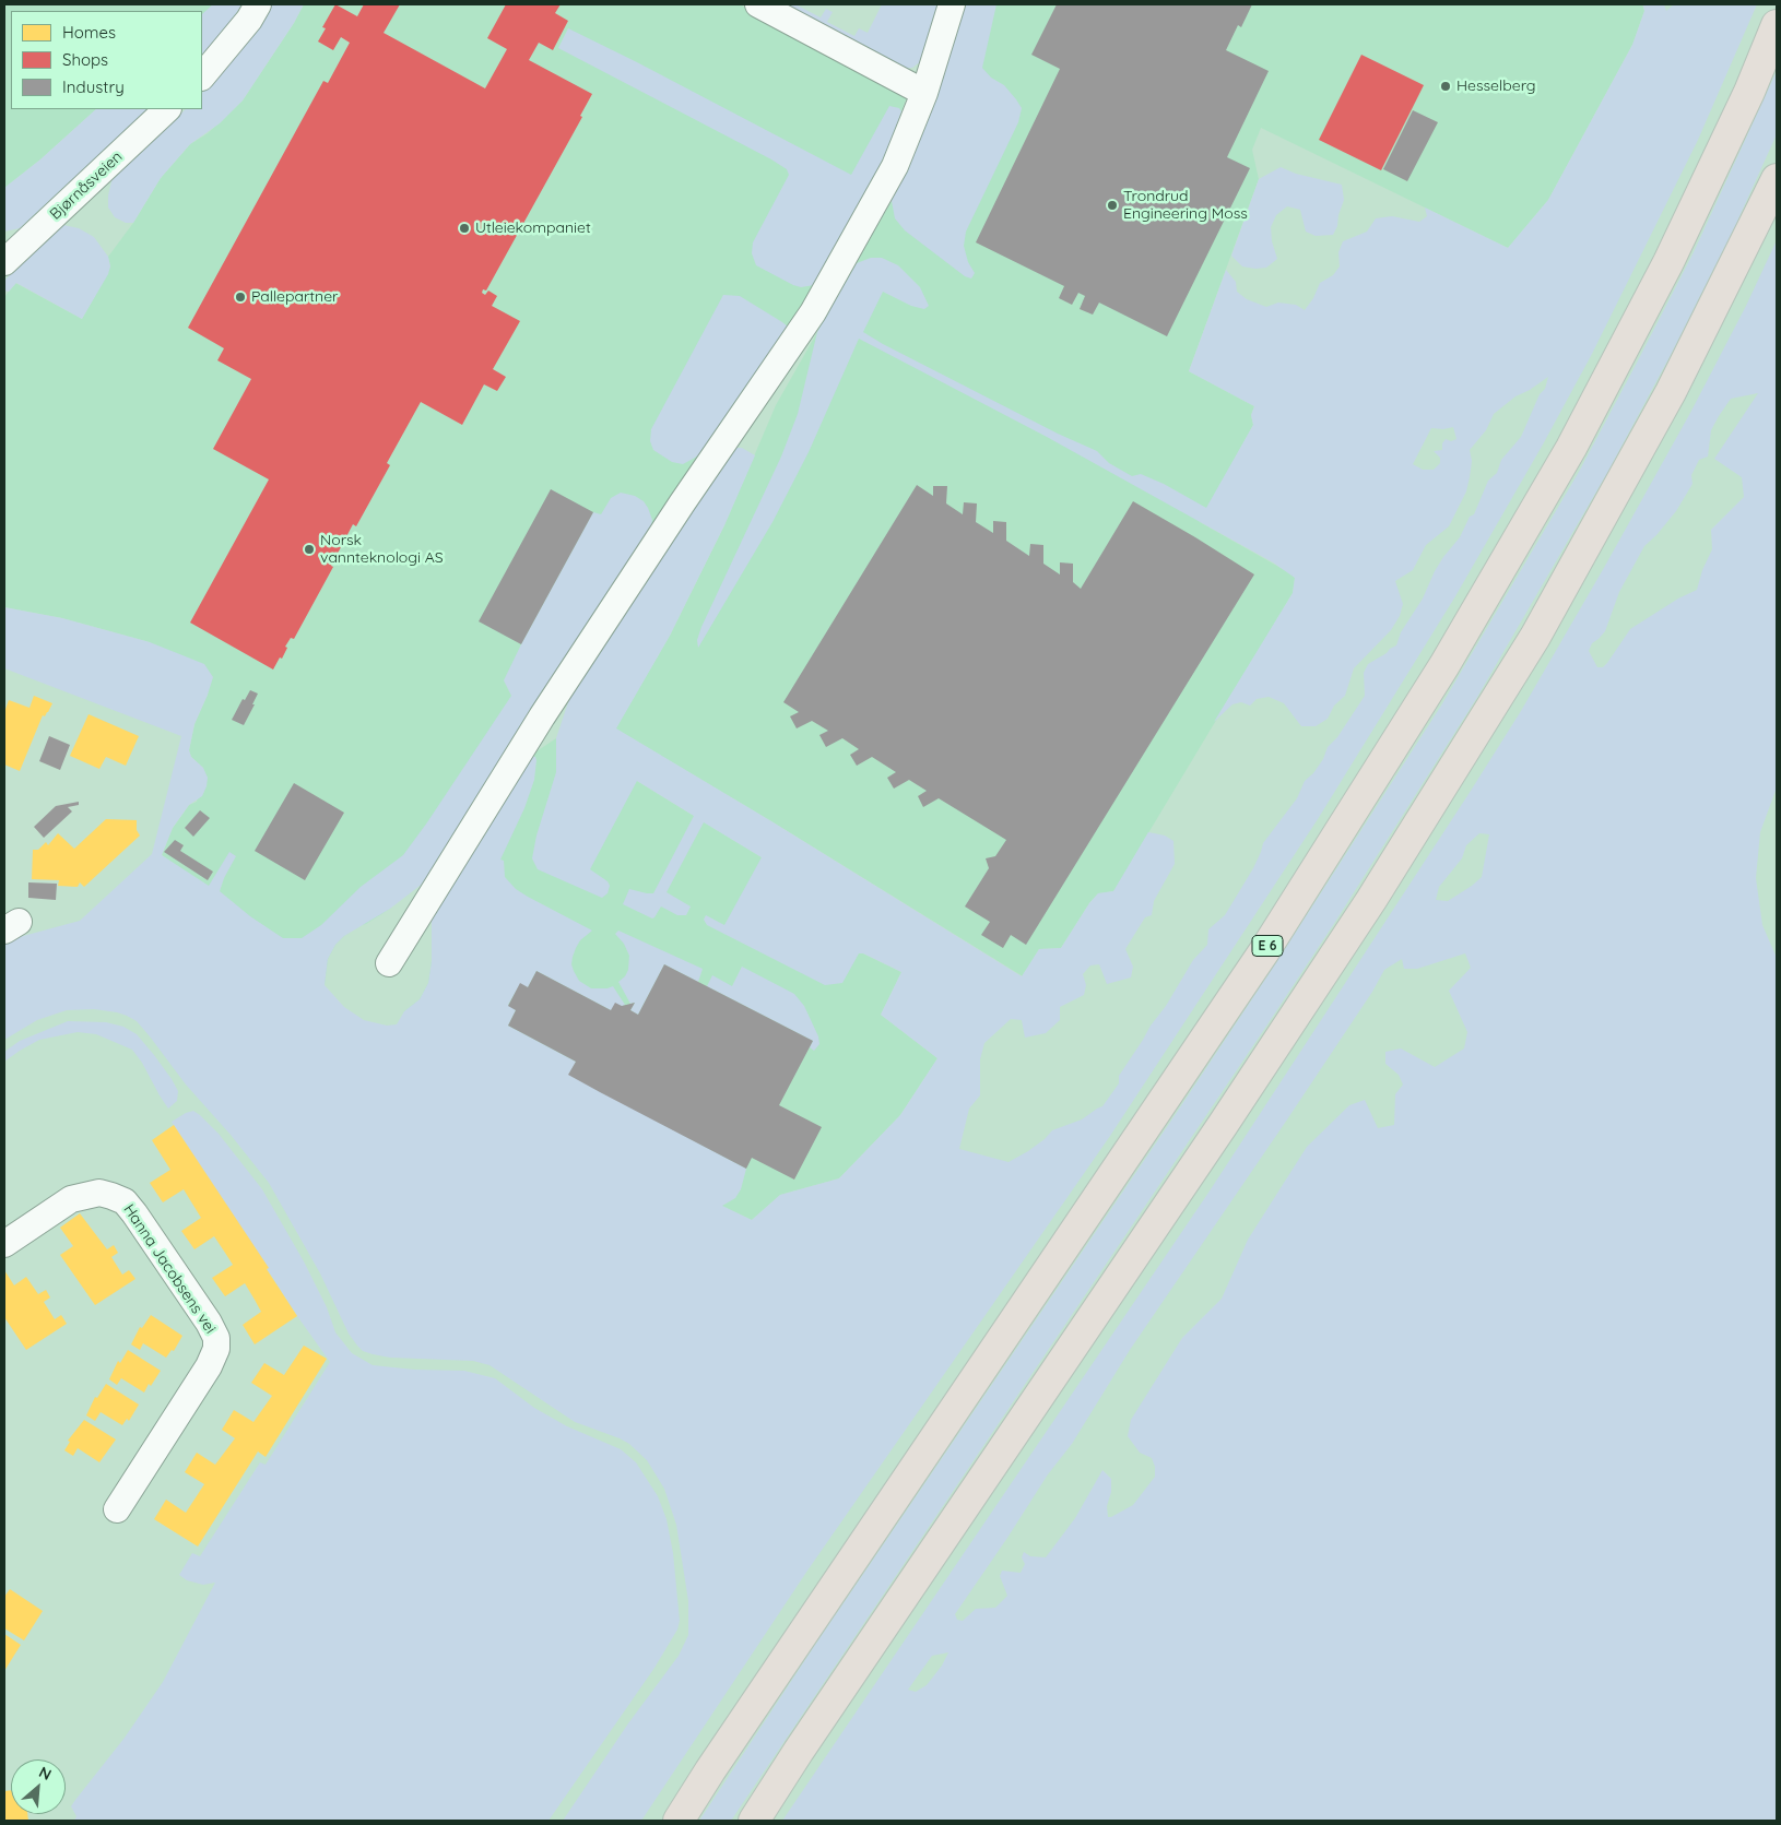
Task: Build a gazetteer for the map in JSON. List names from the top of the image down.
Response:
{
  "streets": {
    "highway": ["E 6"],
    "street": ["Bjørnåsveien", "Hanna Jacobsens vei"]
  },
  "places": [
    "Hesselberg",
    "Trondrud Engineering Moss",
    "Utleiekompaniet",
    "Pallepartner",
    "Norsk vannteknologi AS"
  ],
  "legend": ["Homes", "Shops", "Industry"],
  "north": "top right"
}
